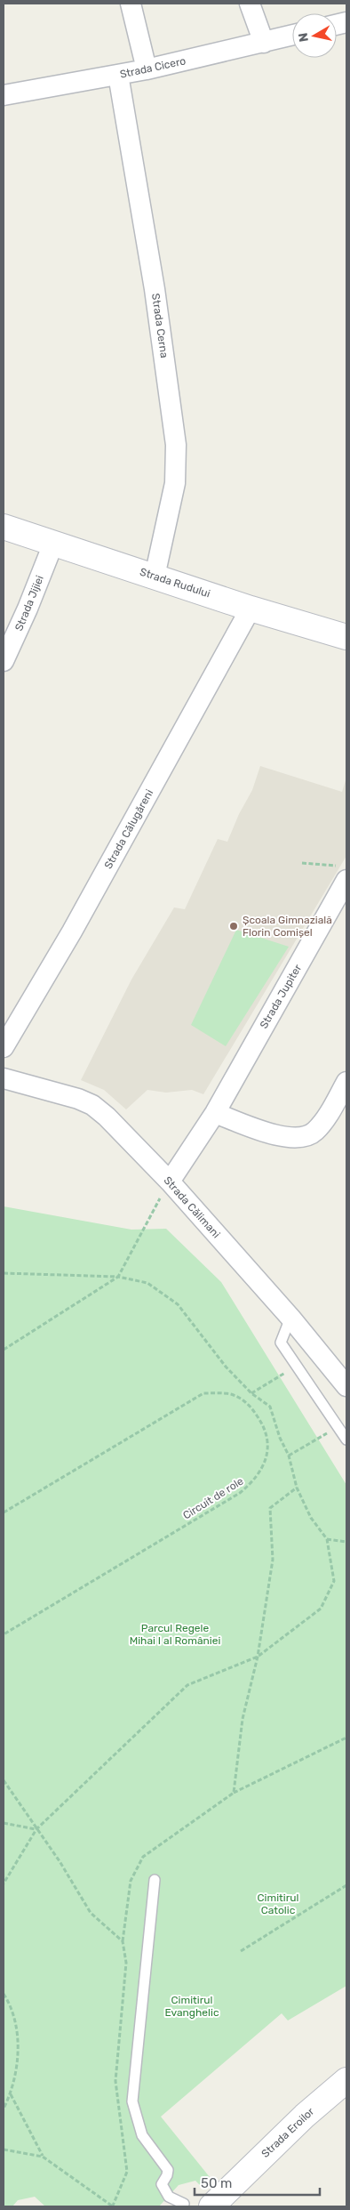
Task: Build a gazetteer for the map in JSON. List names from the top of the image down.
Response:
{
  "streets": {
    "main road": ["Strada Rudului", "Strada Eroilor"],
    "street": [
      "Strada Cicero",
      "Strada Cerna",
      "Strada Jijiei",
      "Strada Călugăreni",
      "Strada Jupiter",
      "Strada Călimani"
    ],
    "path": ["Circuit de role"]
  },
  "crossings": [
    ["Strada Cicero", "Strada Cerna"],
    ["Strada Cerna", "Strada Rudului"],
    ["Strada Rudului", "Strada Jijiei"],
    ["Strada Rudului", "Strada Călugăreni"],
    ["Strada Jupiter", "Strada Călimani"]
  ],
  "parks": ["Parcul Regele Mihai I al României", "Cimitirul Catolic", "Cimitirul Evanghelic"],
  "places": ["Școala Gimnazială Florin Comișel"],
  "scale_bar": "50 m",
  "north": "left"
}
